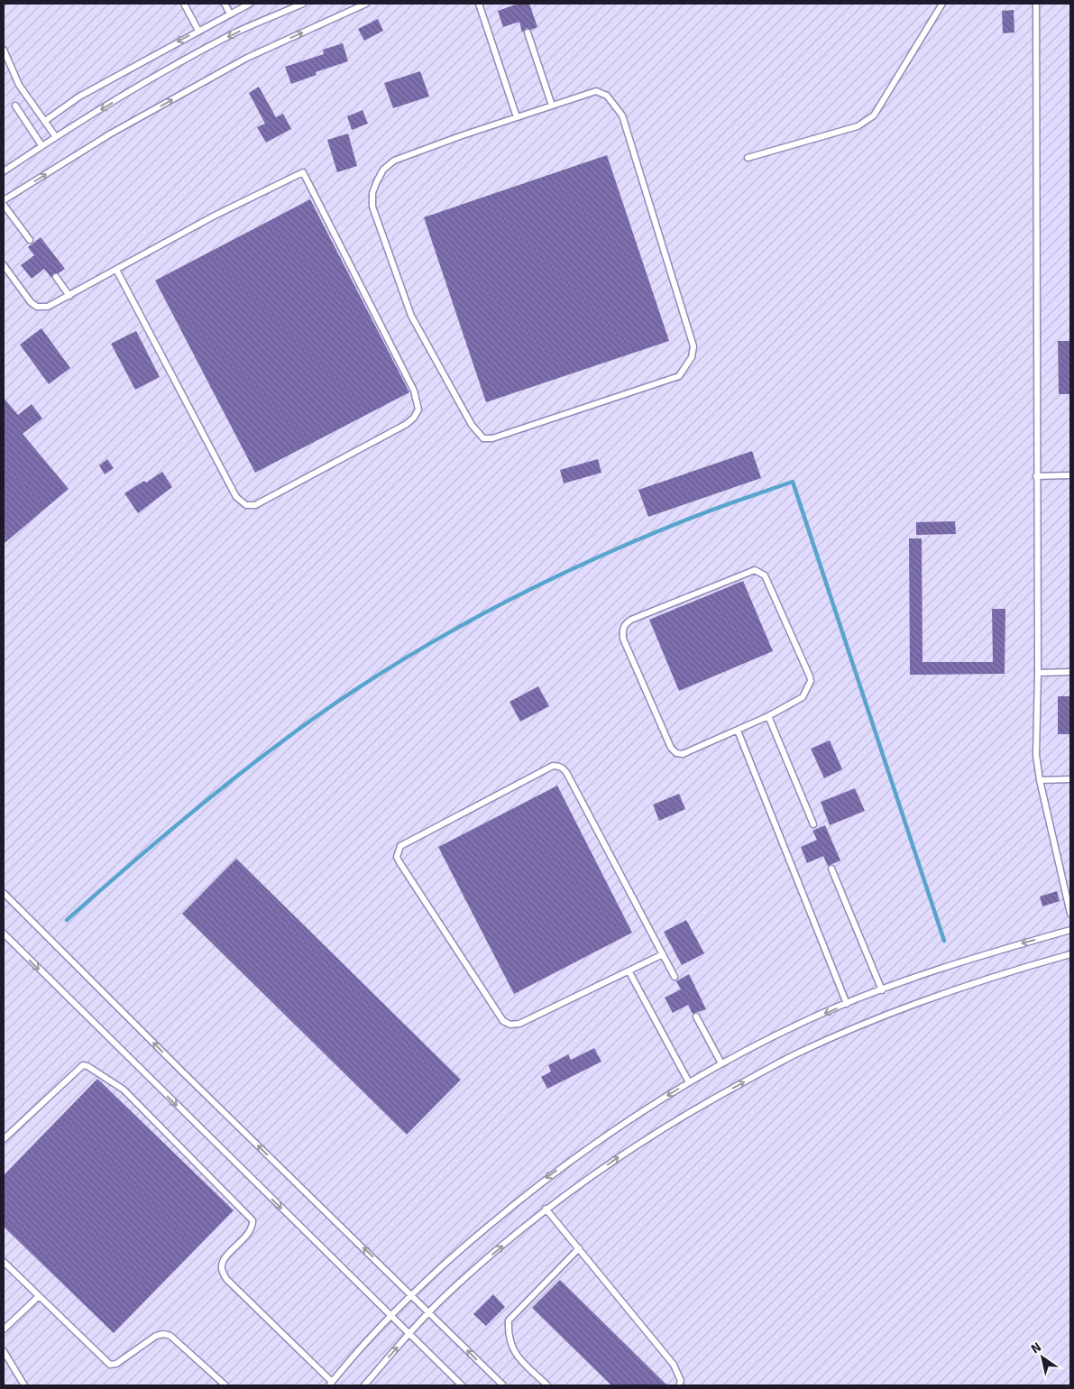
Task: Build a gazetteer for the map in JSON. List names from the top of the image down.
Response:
{
  "north": "top left"
}
